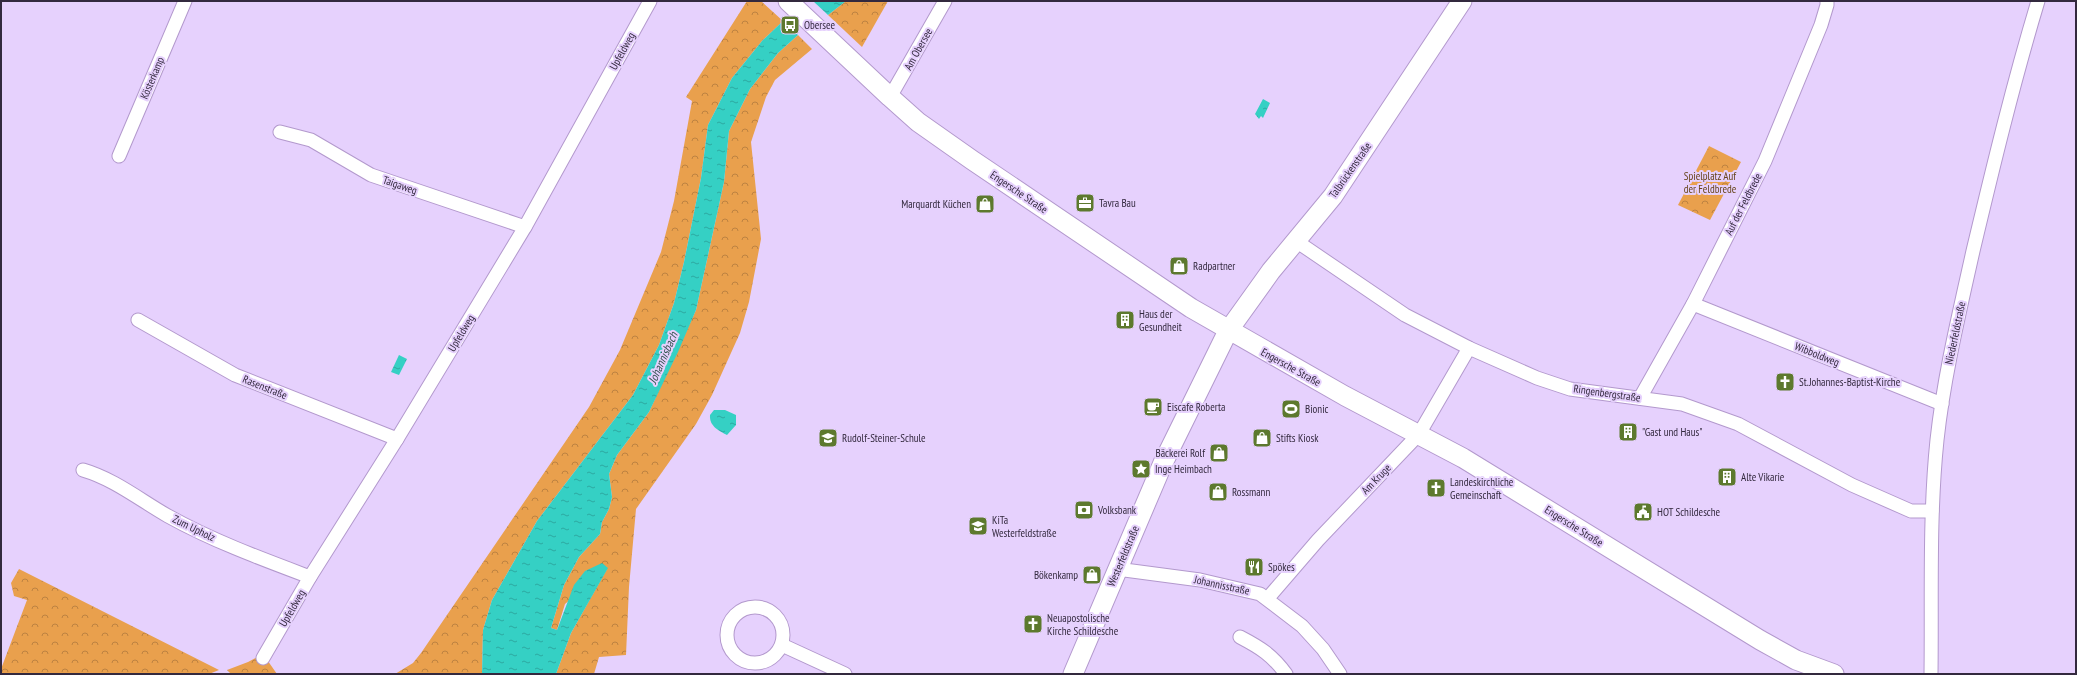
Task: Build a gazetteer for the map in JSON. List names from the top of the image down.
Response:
{
  "streets": {
    "main road": ["Talbrückenstraße", "Engersche Straße", "Westerfeldstraße"],
    "street": [
      "Am Obersee",
      "Upfeldweg",
      "Kösterkamp",
      "Taigaweg",
      "Auf der Feldbrede",
      "Niederfeldstraße",
      "Wibboldweg",
      "Rasenstraße",
      "Ringenbergstraße",
      "Am Kruge",
      "Zum Upholz",
      "Johannisstraße"
    ]
  },
  "crossings": [
    ["Am Obersee", "Engersche Straße"],
    ["Upfeldweg", "Taigaweg"],
    ["Upfeldweg", "Rasenstraße"],
    ["Upfeldweg", "Zum Upholz"],
    ["Talbrückenstraße", "Engersche Straße"],
    ["Talbrückenstraße", "Ringenbergstraße"],
    ["Talbrückenstraße", "Westerfeldstraße"],
    ["Engersche Straße", "Am Kruge"],
    ["Engersche Straße", "Westerfeldstraße"],
    ["Auf der Feldbrede", "Wibboldweg"],
    ["Auf der Feldbrede", "Ringenbergstraße"],
    ["Niederfeldstraße", "Wibboldweg"],
    ["Niederfeldstraße", "Ringenbergstraße"],
    ["Ringenbergstraße", "Am Kruge"],
    ["Am Kruge", "Johannisstraße"],
    ["Westerfeldstraße", "Johannisstraße"]
  ],
  "water": ["Johannisbach"],
  "parks": ["Spielplatz Auf der Feldbrede"],
  "places": {
    "bus stop": ["Obersee"],
    "office": ["Tavra Bau"],
    "shop": [
      "Marquardt Küchen",
      "Radpartner",
      "Stifts Kiosk",
      "Bäckerei Rolf",
      "Rossmann",
      "Bökenkamp"
    ],
    "building": ["Haus der Gesundheit", "\"Gast und Haus\"", "Alte Vikarie"],
    "church": ["St.Johannes-Baptist-Kirche", "Landeskirchliche Gemeinschaft", "Neuapostolische Kirche Schildesche"],
    "cafe": ["Eiscafe Roberta"],
    "sports": ["Bionic"],
    "school or university": ["Rudolf-Steiner-Schule", "KiTa Westerfeldstraße"],
    "place": ["Inge Heimbach"],
    "bank": ["Volksbank"],
    "public building": ["HOT Schildesche"],
    "restaurant": ["Spökes"]
  }
}
